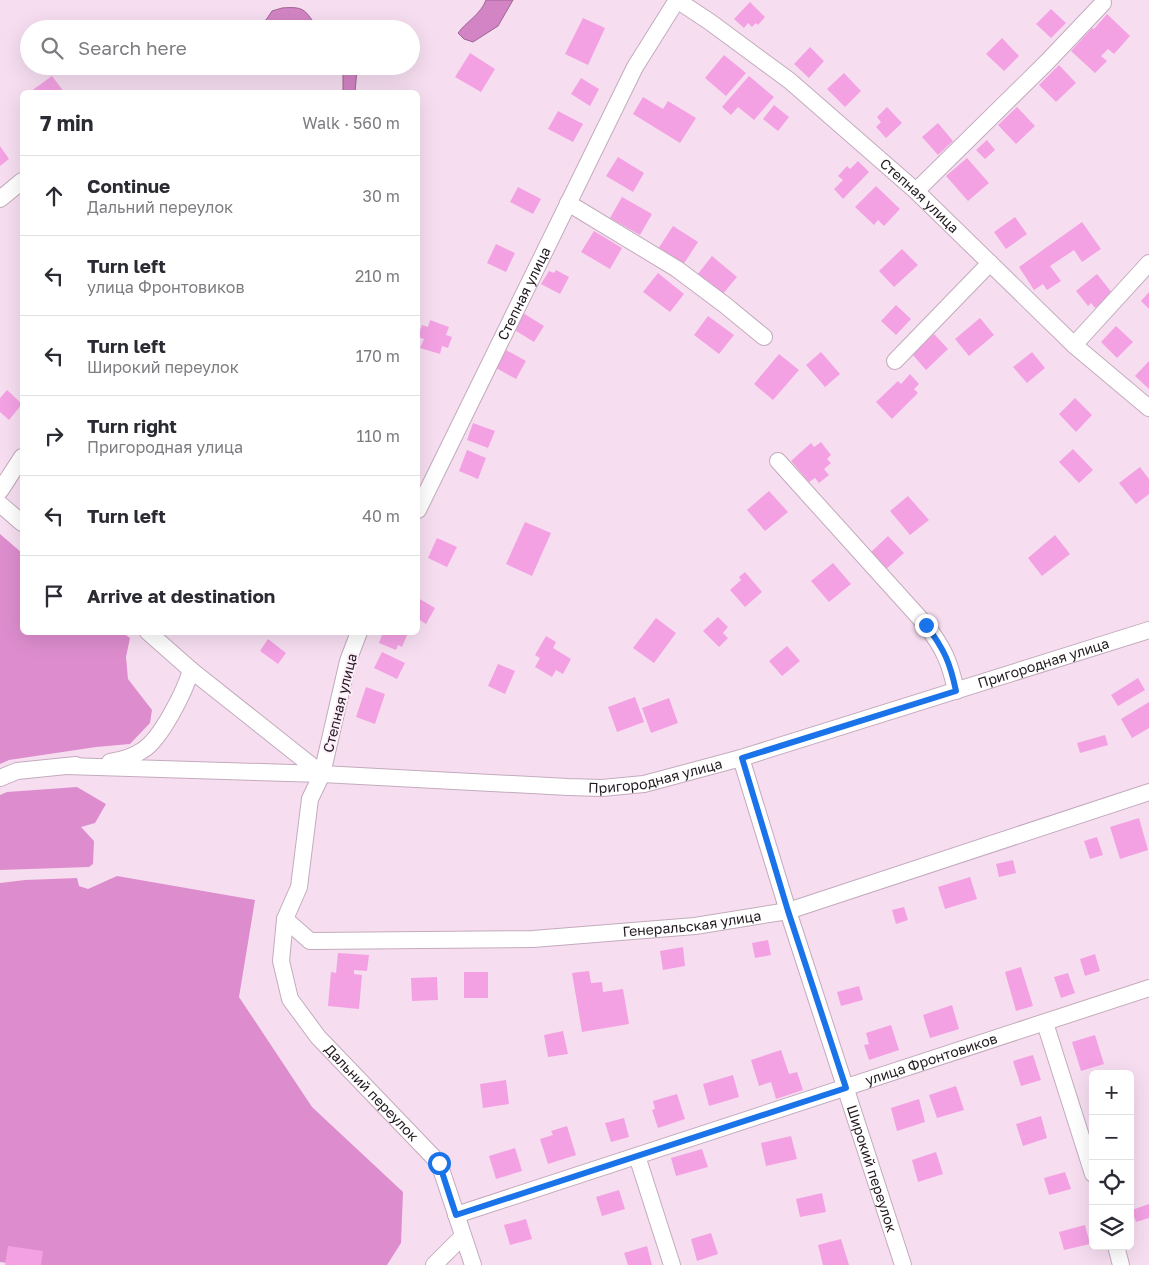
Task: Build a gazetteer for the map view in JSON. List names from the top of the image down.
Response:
{
  "streets": {
    "street": [
      "Степная улица",
      "Пригородная улица",
      "Генеральская улица",
      "улица Фронтовиков",
      "Дальний переулок",
      "Широкий переулок"
    ]
  },
  "crossings": [
    ["Степная улица", "Пригородная улица"],
    ["Степная улица", "Генеральская улица"],
    ["Степная улица", "Дальний переулок"],
    ["Пригородная улица", "Широкий переулок"],
    ["Генеральская улица", "Дальний переулок"],
    ["Генеральская улица", "Широкий переулок"],
    ["улица Фронтовиков", "Дальний переулок"],
    ["улица Фронтовиков", "Широкий переулок"]
  ],
  "page": {
    "search": "Search here",
    "heading": ["7 min", "Walk · 560 m"],
    "list": [
      ["Continue", "Дальний переулок", "30 m"],
      ["Turn left", "улица Фронтовиков", "210 m"],
      ["Turn left", "Широкий переулок", "170 m"],
      ["Turn right", "Пригородная улица", "110 m"],
      ["Turn left", "40 m"],
      "Arrive at destination"
    ],
    "map_buttons": ["+", "−"]
  }
}
